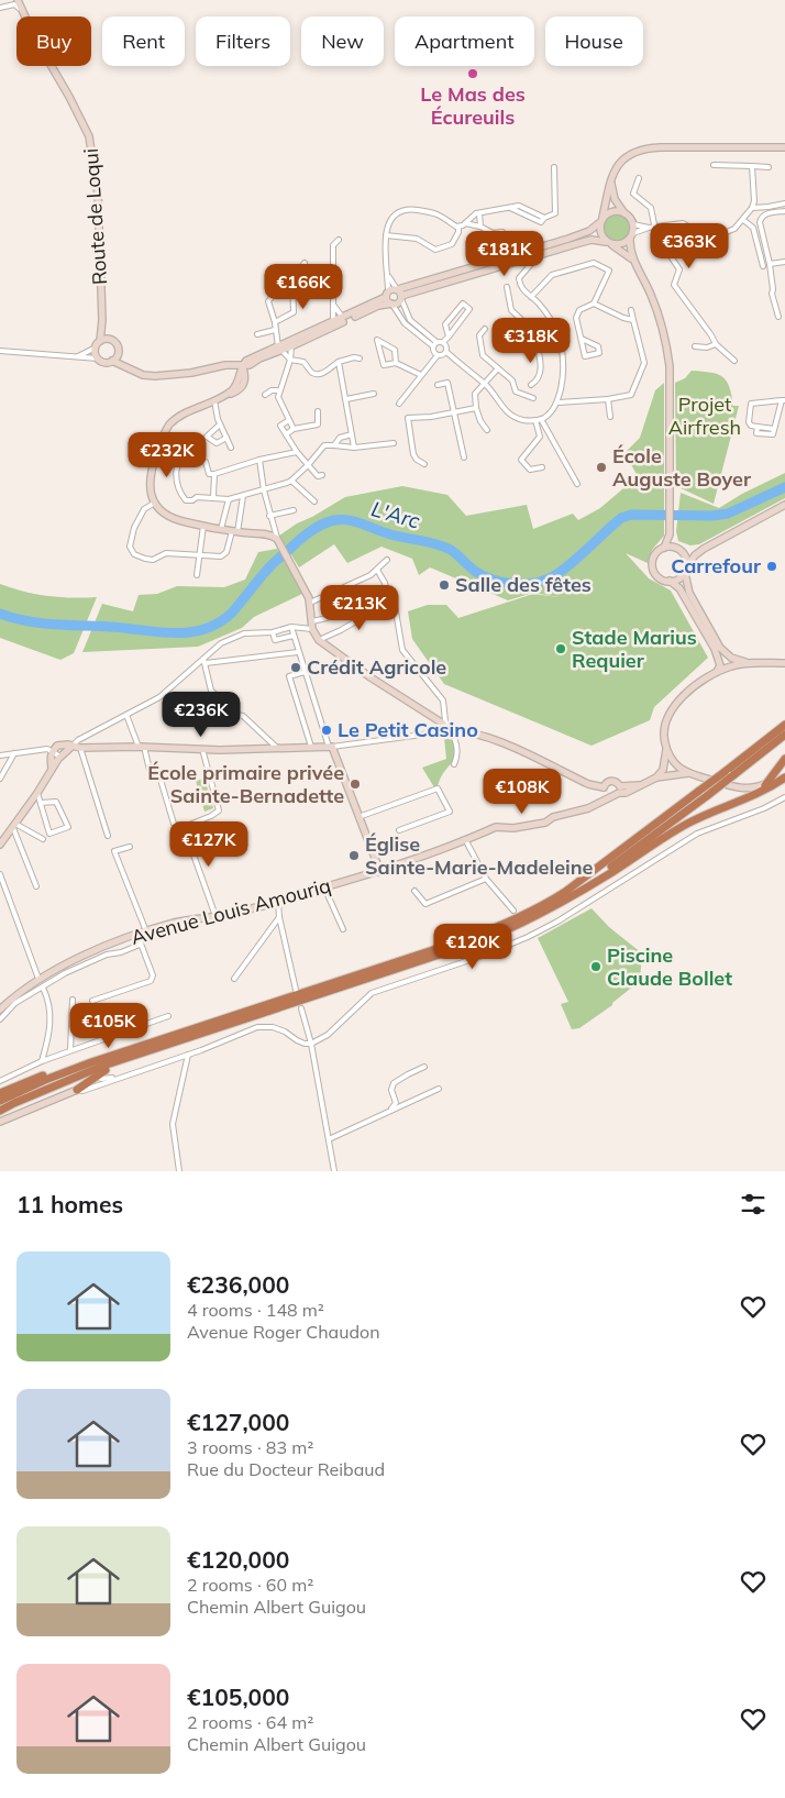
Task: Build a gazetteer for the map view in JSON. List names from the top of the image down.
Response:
{
  "streets": {
    "main road": ["Route de Loqui", "Avenue Louis Amouriq"]
  },
  "water": ["L'Arc"],
  "parks": ["Projet Airfresh"],
  "places": [
    "Le Mas des Écureuils",
    "École Auguste Boyer",
    "Carrefour",
    "Salle des fêtes",
    "Stade Marius Requier",
    "Crédit Agricole",
    "Le Petit Casino",
    "École primaire privée Sainte-Bernadette",
    "Église Sainte-Marie-Madeleine",
    "Piscine Claude Bollet"
  ],
  "page": {
    "chip": [
      "Buy",
      "Rent",
      "Filters",
      "New",
      "Apartment",
      "House"
    ],
    "price": [
      "€363K",
      "€181K",
      "€166K",
      "€318K",
      "€232K",
      "€213K",
      "€236K",
      "€108K",
      "€127K",
      "€120K",
      "€105K"
    ],
    "heading": "11 homes",
    "list": [
      {
        "name": "€236,000",
        "note": "4 rooms · 148 m² · Avenue Roger Chaudon"
      },
      {
        "name": "€127,000",
        "note": "3 rooms · 83 m² · Rue du Docteur Reibaud"
      },
      {
        "name": "€120,000",
        "note": "2 rooms · 60 m² · Chemin Albert Guigou"
      },
      {
        "name": "€105,000",
        "note": "2 rooms · 64 m² · Chemin Albert Guigou"
      }
    ]
  }
}
